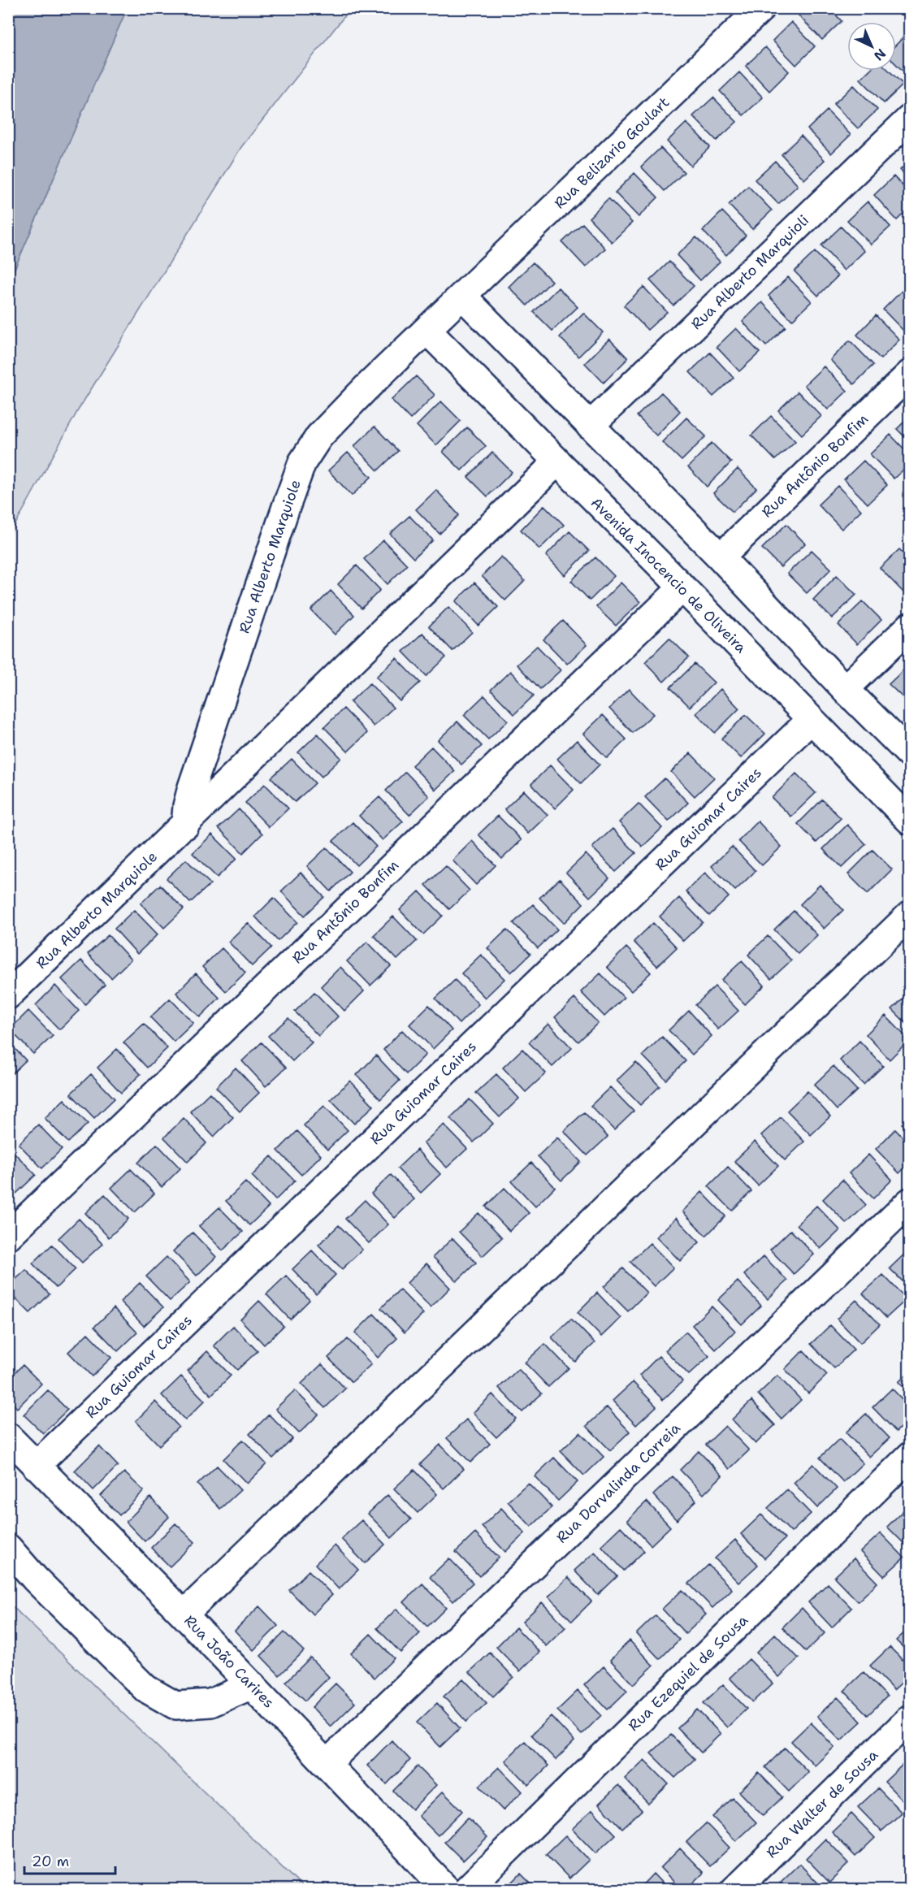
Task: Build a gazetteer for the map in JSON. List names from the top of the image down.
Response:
{
  "streets": {
    "street": [
      "Rua Belizario Goulart",
      "Rua Alberto Marquioli",
      "Rua Antônio Bonfim",
      "Rua Alberto Marquiole",
      "Avenida Inocencio de Oliveira",
      "Rua Guiomar Caires",
      "Rua Dorvalinda Correia",
      "Rua João Carires",
      "Rua Ezequiel de Sousa",
      "Rua Walter de Sousa"
    ]
  },
  "crossings": [
    ["Rua Belizario Goulart", "Rua Alberto Marquiole"],
    ["Rua Belizario Goulart", "Avenida Inocencio de Oliveira"],
    ["Rua Antônio Bonfim", "Avenida Inocencio de Oliveira"],
    ["Rua Alberto Marquiole", "Avenida Inocencio de Oliveira"],
    ["Avenida Inocencio de Oliveira", "Rua Guiomar Caires"],
    ["Rua Guiomar Caires", "Rua João Carires"],
    ["Rua Dorvalinda Correia", "Rua João Carires"]
  ],
  "scale_bar": "20 m",
  "north": "bottom right"
}
